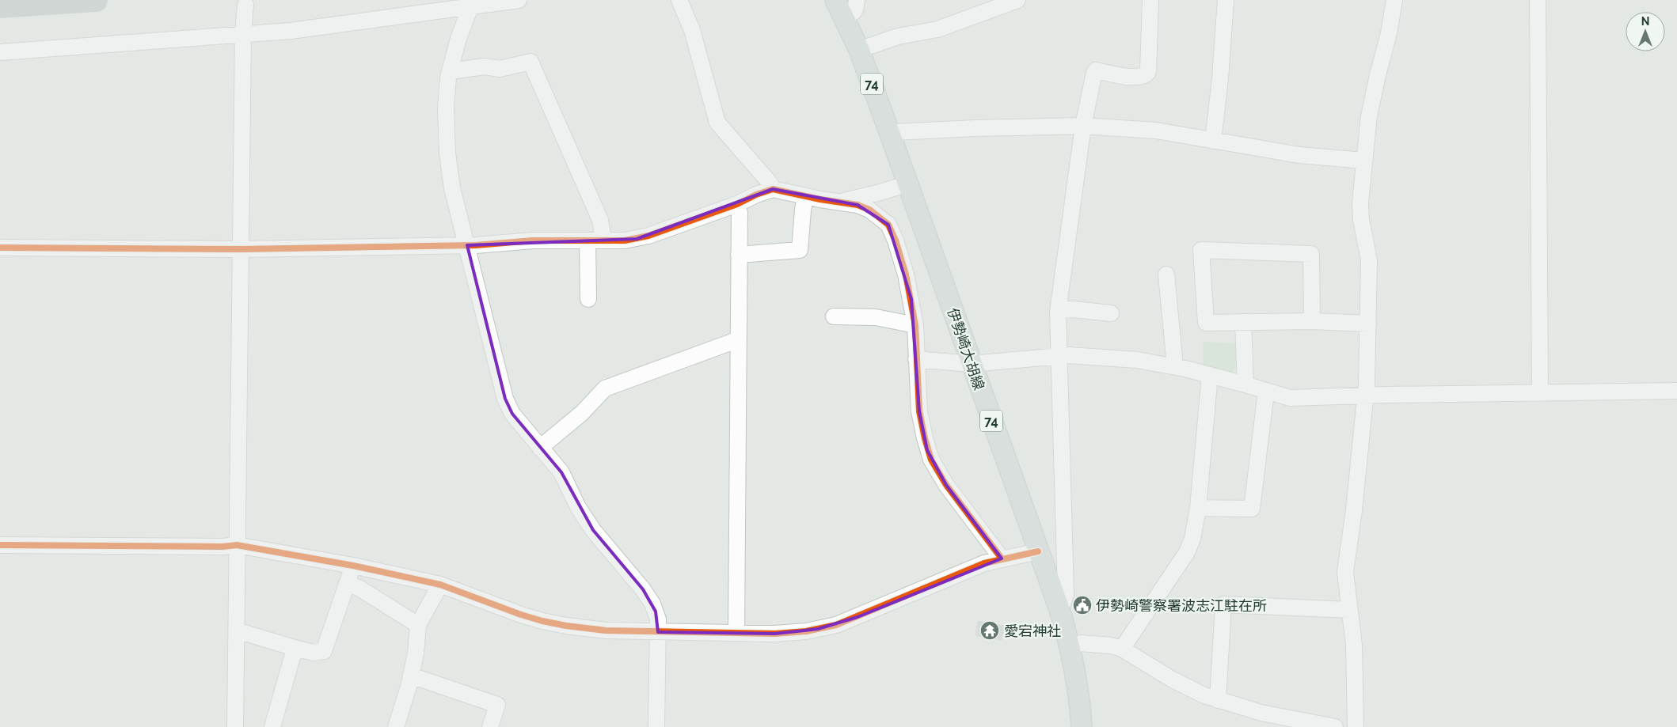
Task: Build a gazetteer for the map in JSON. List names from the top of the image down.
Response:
{
  "streets": {
    "main road": ["74", "伊勢崎大胡線"]
  },
  "places": {
    "public building": ["伊勢崎警察署波志江駐在所"],
    "temple": ["愛宕神社"]
  },
  "north": "top"
}
